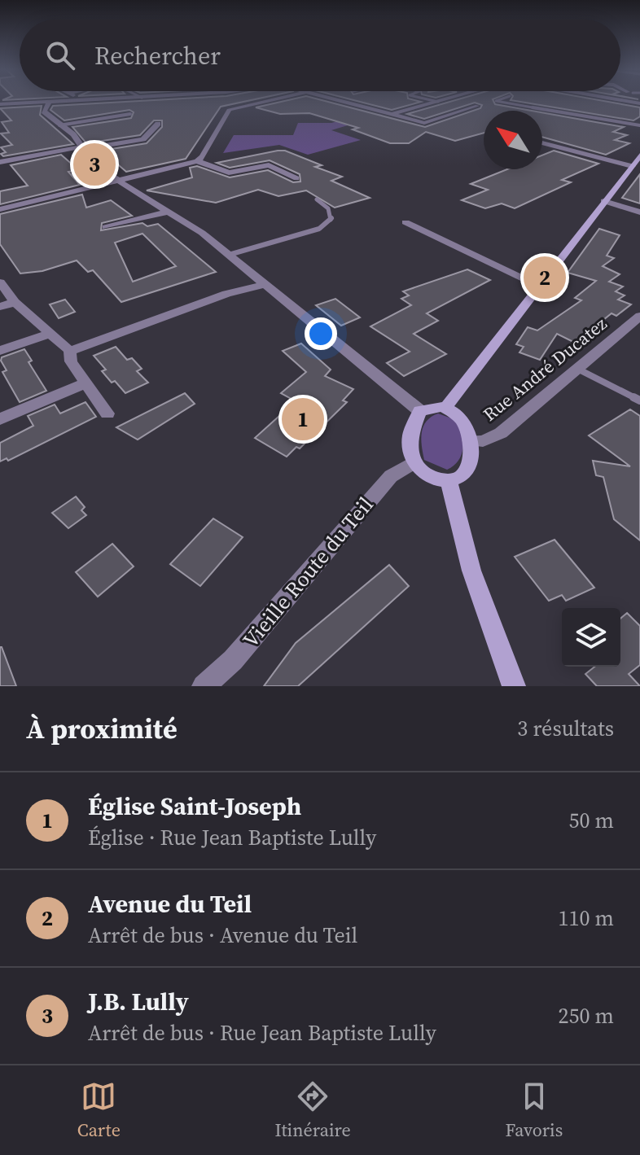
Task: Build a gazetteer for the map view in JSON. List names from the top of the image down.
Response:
{
  "streets": {
    "street": ["Rue André Ducatez", "Vieille Route du Teil"]
  },
  "crossings": [
    ["Rue André Ducatez", "Vieille Route du Teil"]
  ],
  "north": "top left",
  "page": {
    "search": "Rechercher",
    "pins": ["3", "2", "1"],
    "heading": ["À proximité", "3 résultats"],
    "list": [
      {
        "mark": "1",
        "name": "Église Saint-Joseph",
        "note": "Église · Rue Jean Baptiste Lully",
        "value": "50 m"
      },
      {
        "mark": "2",
        "name": "Avenue du Teil",
        "note": "Arrêt de bus · Avenue du Teil",
        "value": "110 m"
      },
      {
        "mark": "3",
        "name": "J.B. Lully",
        "note": "Arrêt de bus · Rue Jean Baptiste Lully",
        "value": "250 m"
      }
    ],
    "nav": ["Carte", "Itinéraire", "Favoris"]
  }
}
